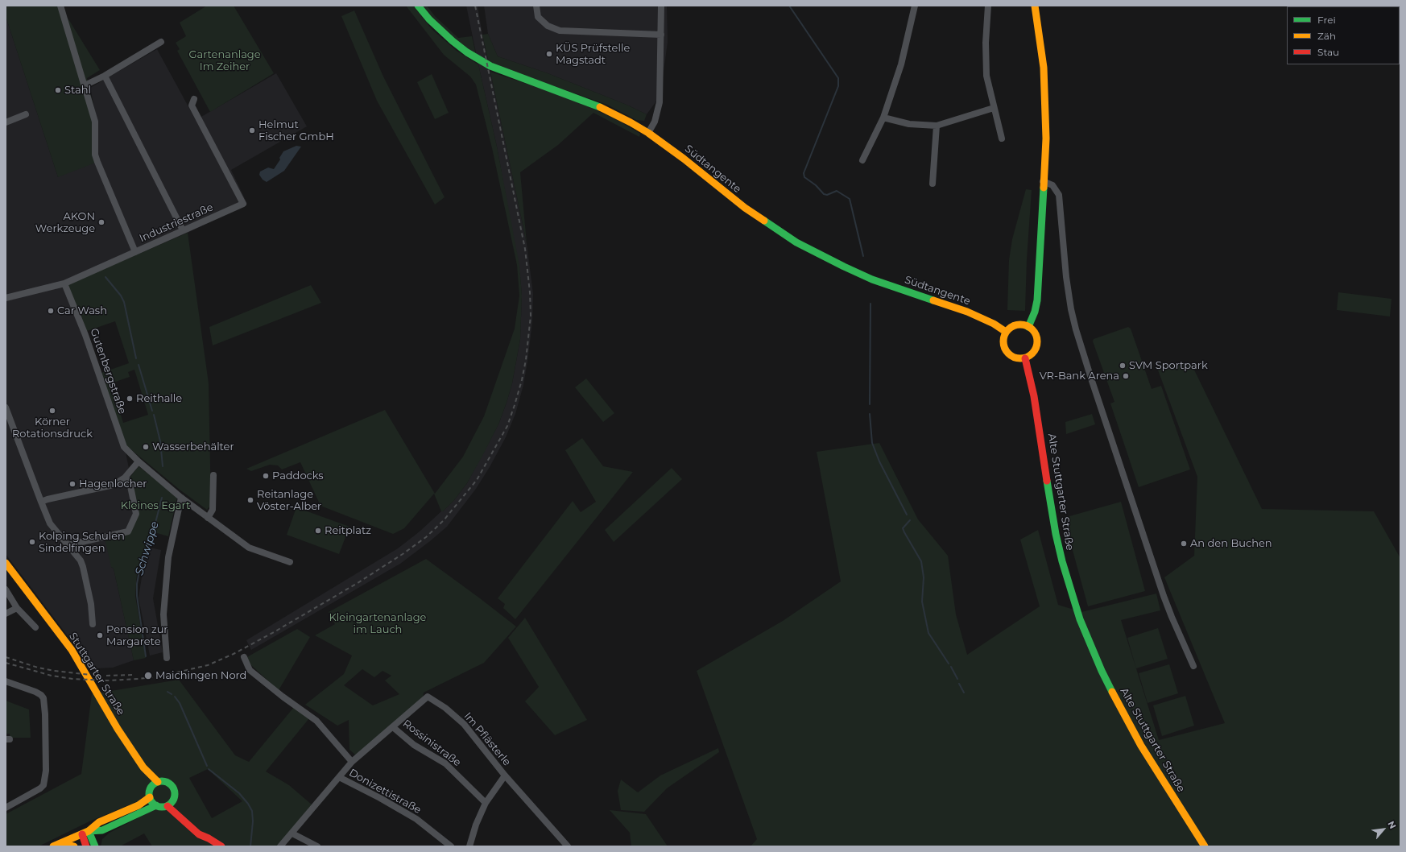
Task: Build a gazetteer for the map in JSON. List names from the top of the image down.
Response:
{
  "streets": {
    "main road": ["Südtangente", "Alte Stuttgarter Straße", "Stuttgarter Straße"],
    "street": [
      "Industriestraße",
      "Gutenbergstraße",
      "Im Pflästerle",
      "Rossinistraße",
      "Donizettistraße"
    ]
  },
  "crossings": [
    ["Südtangente", "Alte Stuttgarter Straße"],
    ["Industriestraße", "Gutenbergstraße"],
    ["Im Pflästerle", "Rossinistraße"],
    ["Im Pflästerle", "Donizettistraße"]
  ],
  "water": ["Schwippe"],
  "parks": ["Gartenanlage Im Zeiher", "Kleines Egart", "Kleingartenanlage im Lauch"],
  "places": [
    "KÜS Prüfstelle Magstadt",
    "Stahl",
    "Helmut Fischer GmbH",
    "AKON Werkzeuge",
    "Car Wash",
    "SVM Sportpark",
    "VR-Bank Arena",
    "Reithalle",
    "Körner Rotationsdruck",
    "Wasserbehälter",
    "Paddocks",
    "Hagenlocher",
    "Reitanlage Vöster-Alber",
    "Reitplatz",
    "Kolping Schulen Sindelfingen",
    "An den Buchen",
    "Pension zur Margarete",
    "Maichingen Nord"
  ],
  "legend": ["Frei", "Zäh", "Stau"],
  "north": "top right"
}
